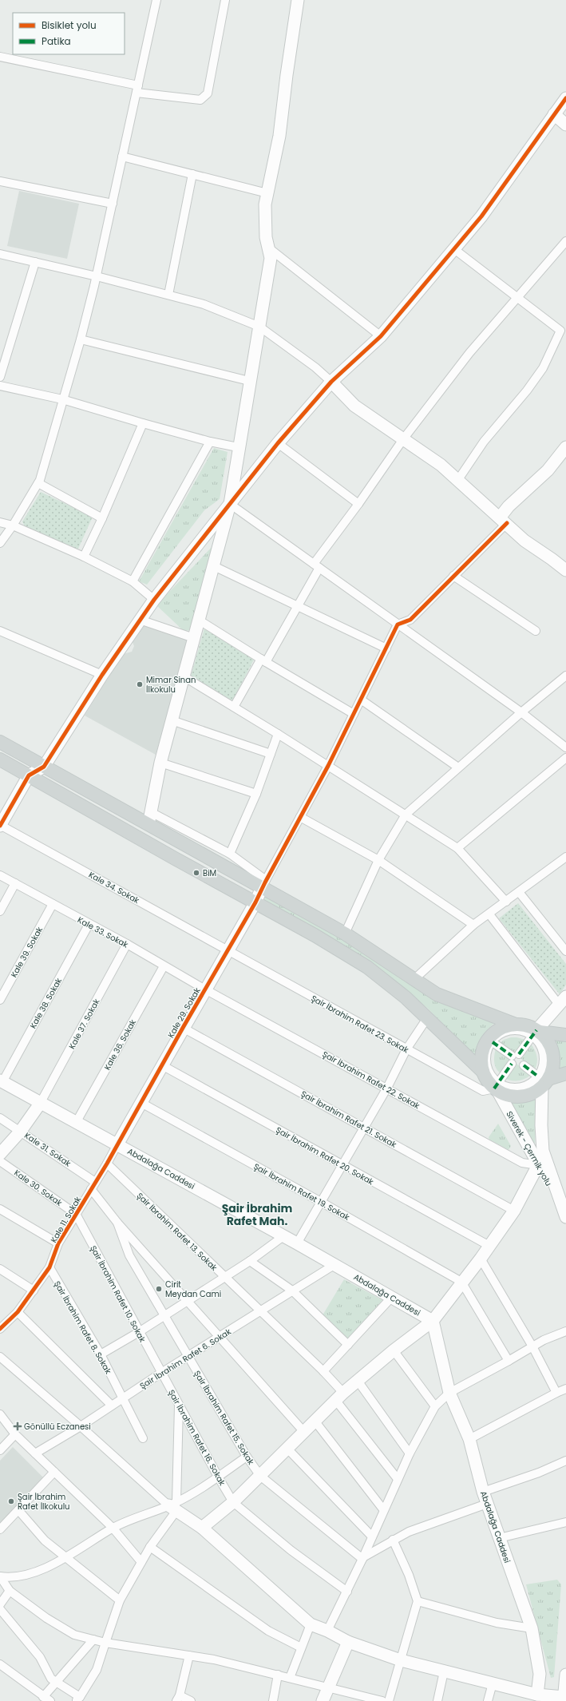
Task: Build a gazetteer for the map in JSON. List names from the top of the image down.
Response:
{
  "streets": {
    "street": [
      "Kale 34. Sokak",
      "Kale 33. Sokak",
      "Kale 39. Sokak",
      "Kale 38. Sokak",
      "Kale 29. Sokak",
      "Kale 37. Sokak",
      "Şair İbrahim Rafet 23. Sokak",
      "Kale 36. Sokak",
      "Şair İbrahim Rafet 22. Sokak",
      "Şair İbrahim Rafet 21. Sokak",
      "Siverek - Çermik yolu",
      "Kale 31. Sokak",
      "Şair İbrahim Rafet 20. Sokak",
      "Abdalağa Caddesi",
      "Kale 30. Sokak",
      "Şair İbrahim Rafet 19. Sokak",
      "Kale 11. Sokak",
      "Şair İbrahim Rafet 13. Sokak",
      "Şair İbrahim Rafet 10. Sokak",
      "Şair İbrahim Rafet 8. Sokak",
      "Şair İbrahim Rafet 6. Sokak",
      "Şair İbrahim Rafet 15. Sokak",
      "Şair İbrahim Rafet 16. Sokak"
    ]
  },
  "crossings": [
    ["Kale 34. Sokak", "Kale 29. Sokak"],
    ["Kale 34. Sokak", "Şair İbrahim Rafet 23. Sokak"],
    ["Kale 33. Sokak", "Kale 39. Sokak"],
    ["Kale 33. Sokak", "Kale 38. Sokak"],
    ["Kale 33. Sokak", "Kale 29. Sokak"],
    ["Kale 33. Sokak", "Kale 37. Sokak"],
    ["Kale 33. Sokak", "Kale 36. Sokak"],
    ["Kale 33. Sokak", "Şair İbrahim Rafet 22. Sokak"],
    ["Kale 38. Sokak", "Abdalağa Caddesi"],
    ["Kale 29. Sokak", "Şair İbrahim Rafet 23. Sokak"],
    ["Kale 29. Sokak", "Şair İbrahim Rafet 22. Sokak"],
    ["Kale 29. Sokak", "Şair İbrahim Rafet 21. Sokak"],
    ["Kale 29. Sokak", "Şair İbrahim Rafet 20. Sokak"],
    ["Kale 29. Sokak", "Abdalağa Caddesi"],
    ["Kale 29. Sokak", "Şair İbrahim Rafet 19. Sokak"],
    ["Kale 29. Sokak", "Kale 11. Sokak"],
    ["Kale 37. Sokak", "Abdalağa Caddesi"],
    ["Şair İbrahim Rafet 23. Sokak", "Siverek - Çermik yolu"],
    ["Kale 36. Sokak", "Abdalağa Caddesi"],
    ["Şair İbrahim Rafet 22. Sokak", "Siverek - Çermik yolu"],
    ["Kale 31. Sokak", "Kale 11. Sokak"],
    ["Abdalağa Caddesi", "Kale 11. Sokak"],
    ["Abdalağa Caddesi", "Şair İbrahim Rafet 6. Sokak"],
    ["Kale 30. Sokak", "Kale 11. Sokak"],
    ["Kale 30. Sokak", "Şair İbrahim Rafet 10. Sokak"],
    ["Kale 11. Sokak", "Şair İbrahim Rafet 13. Sokak"],
    ["Kale 11. Sokak", "Şair İbrahim Rafet 10. Sokak"],
    ["Kale 11. Sokak", "Şair İbrahim Rafet 8. Sokak"],
    ["Şair İbrahim Rafet 13. Sokak", "Şair İbrahim Rafet 6. Sokak"],
    ["Şair İbrahim Rafet 10. Sokak", "Şair İbrahim Rafet 6. Sokak"],
    ["Şair İbrahim Rafet 10. Sokak", "Şair İbrahim Rafet 16. Sokak"],
    ["Şair İbrahim Rafet 8. Sokak", "Şair İbrahim Rafet 6. Sokak"],
    ["Şair İbrahim Rafet 6. Sokak", "Şair İbrahim Rafet 15. Sokak"],
    ["Şair İbrahim Rafet 6. Sokak", "Şair İbrahim Rafet 16. Sokak"]
  ],
  "districts": ["Şair İbrahim Rafet Mah."],
  "places": {
    "other": [
      "Mimar Sinan İlkokulu",
      "BiM",
      "Cirit Meydan Cami",
      "Şair İbrahim Rafet İlkokulu"
    ],
    "health": ["Gönüllü Eczanesi"]
  },
  "legend": ["Bisiklet yolu", "Patika"]
}
